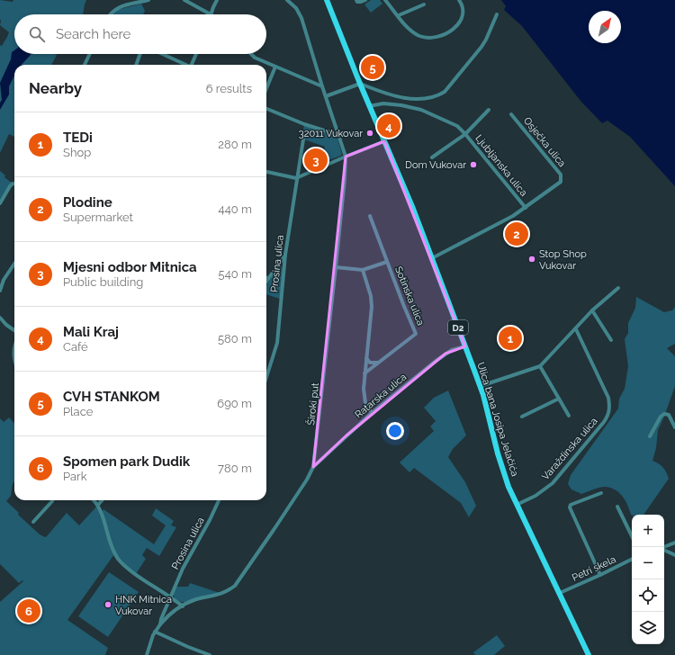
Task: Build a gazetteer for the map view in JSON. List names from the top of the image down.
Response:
{
  "streets": {
    "main road": ["D2", "Ulica bana Josipa Jelačića"],
    "street": [
      "Osječka ulica",
      "Ljubljanska ulica",
      "Prosina ulica",
      "Sotinska ulica",
      "Ratarska ulica",
      "Široki put",
      "Varaždinska ulica",
      "Petri skela"
    ]
  },
  "crossings": [
    ["Osječka ulica", "Ljubljanska ulica"],
    ["Ljubljanska ulica", "Ulica bana Josipa Jelačića"],
    ["Prosina ulica", "Široki put"],
    ["Sotinska ulica", "Široki put"],
    ["Ratarska ulica", "Široki put"],
    ["Ratarska ulica", "Ulica bana Josipa Jelačića"],
    ["Ulica bana Josipa Jelačića", "Varaždinska ulica"],
    ["Ulica bana Josipa Jelačića", "Petri skela"]
  ],
  "places": [
    "32011 Vukovar",
    "Dom Vukovar",
    "Stop Shop Vukovar",
    "HNK Mitnica Vukovar"
  ],
  "north": "top right",
  "page": {
    "search": "Search here",
    "pins": [
      "5",
      "4",
      "3",
      "2",
      "1",
      "6"
    ],
    "heading": ["Nearby", "6 results"],
    "list": [
      {
        "mark": "1",
        "name": "TEDi",
        "note": "Shop",
        "value": "280 m"
      },
      {
        "mark": "2",
        "name": "Plodine",
        "note": "Supermarket",
        "value": "440 m"
      },
      {
        "mark": "3",
        "name": "Mjesni odbor Mitnica",
        "note": "Public building",
        "value": "540 m"
      },
      {
        "mark": "4",
        "name": "Mali Kraj",
        "note": "Café",
        "value": "580 m"
      },
      {
        "mark": "5",
        "name": "CVH STANKOM",
        "note": "Place",
        "value": "690 m"
      },
      {
        "mark": "6",
        "name": "Spomen park Dudik",
        "note": "Park",
        "value": "780 m"
      }
    ],
    "map_buttons": ["+", "−"]
  }
}
